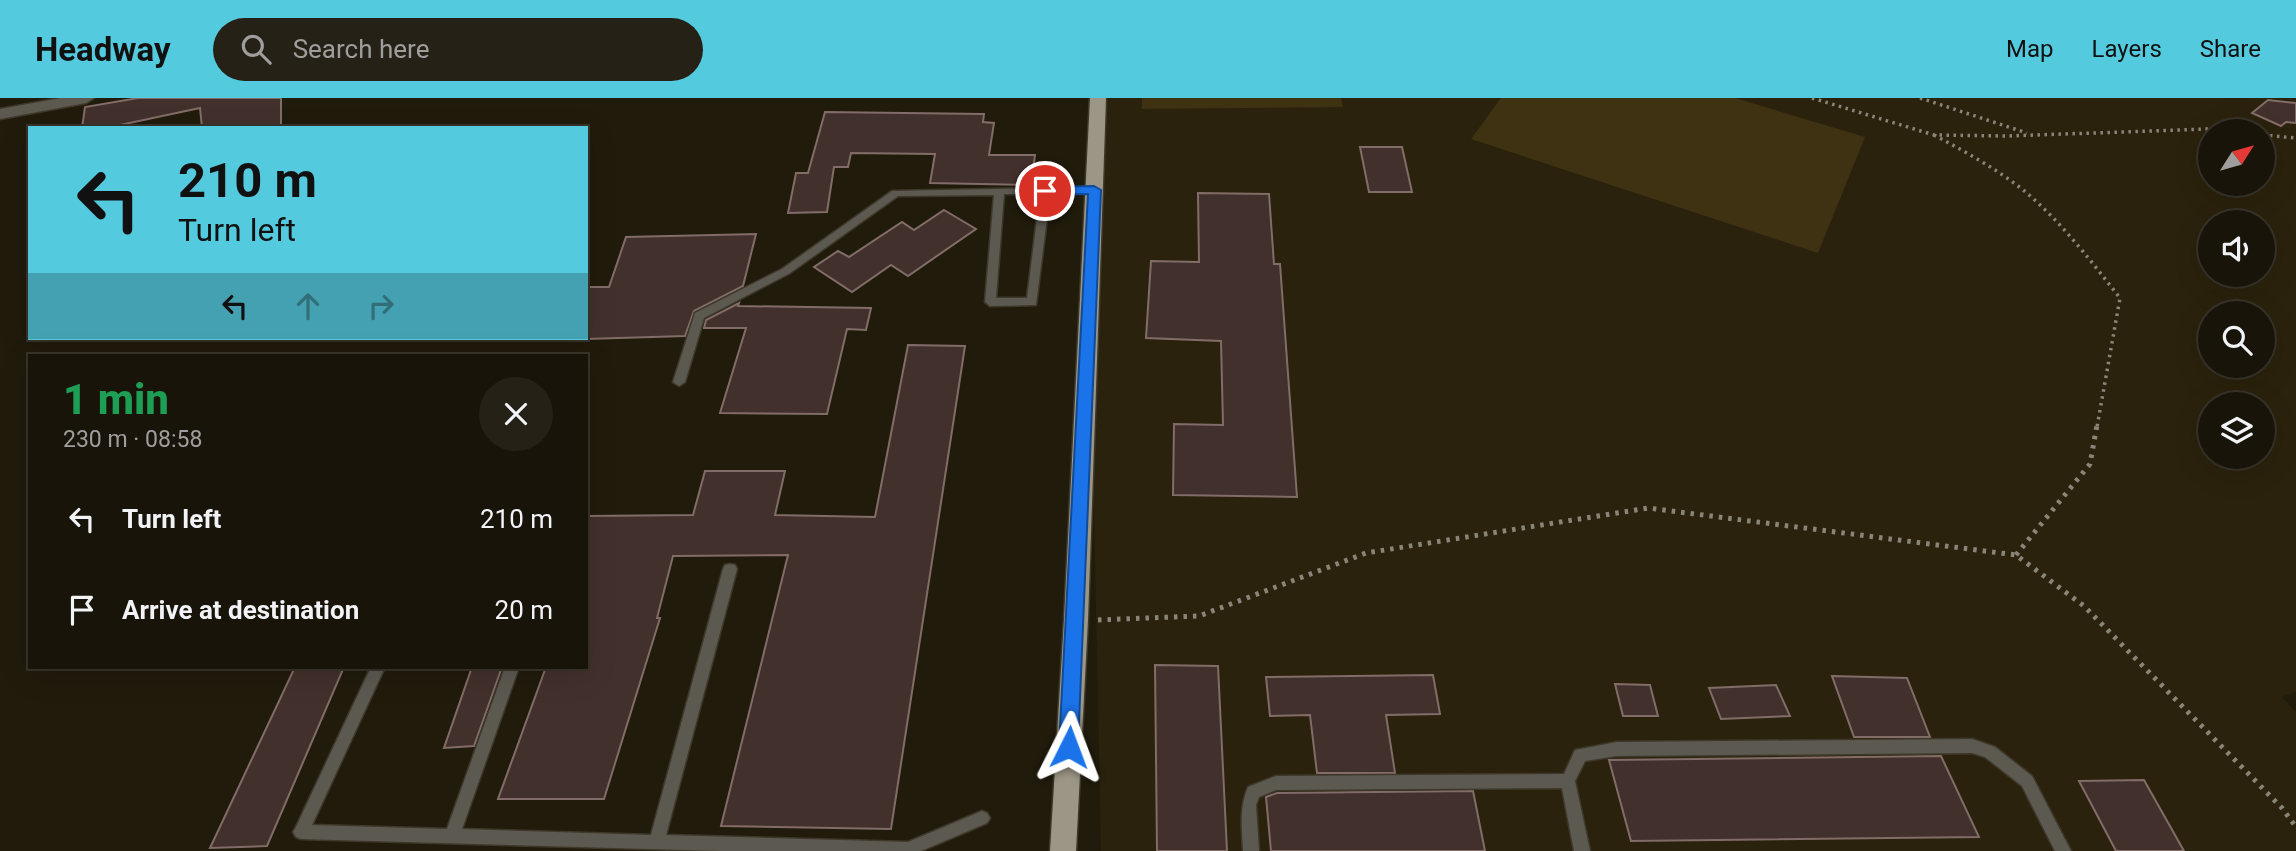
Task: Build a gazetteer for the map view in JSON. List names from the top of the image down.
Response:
{
  "north": "top right",
  "page": {
    "header": "Headway",
    "search": "Search here",
    "nav": ["Map", "Layers", "Share"],
    "turn": ["210 m", "Turn left"],
    "heading": ["1 min", "230 m · 08:58"],
    "list": [
      {
        "name": "Turn left",
        "value": "210 m"
      },
      {
        "name": "Arrive at destination",
        "value": "20 m"
      }
    ]
  }
}
